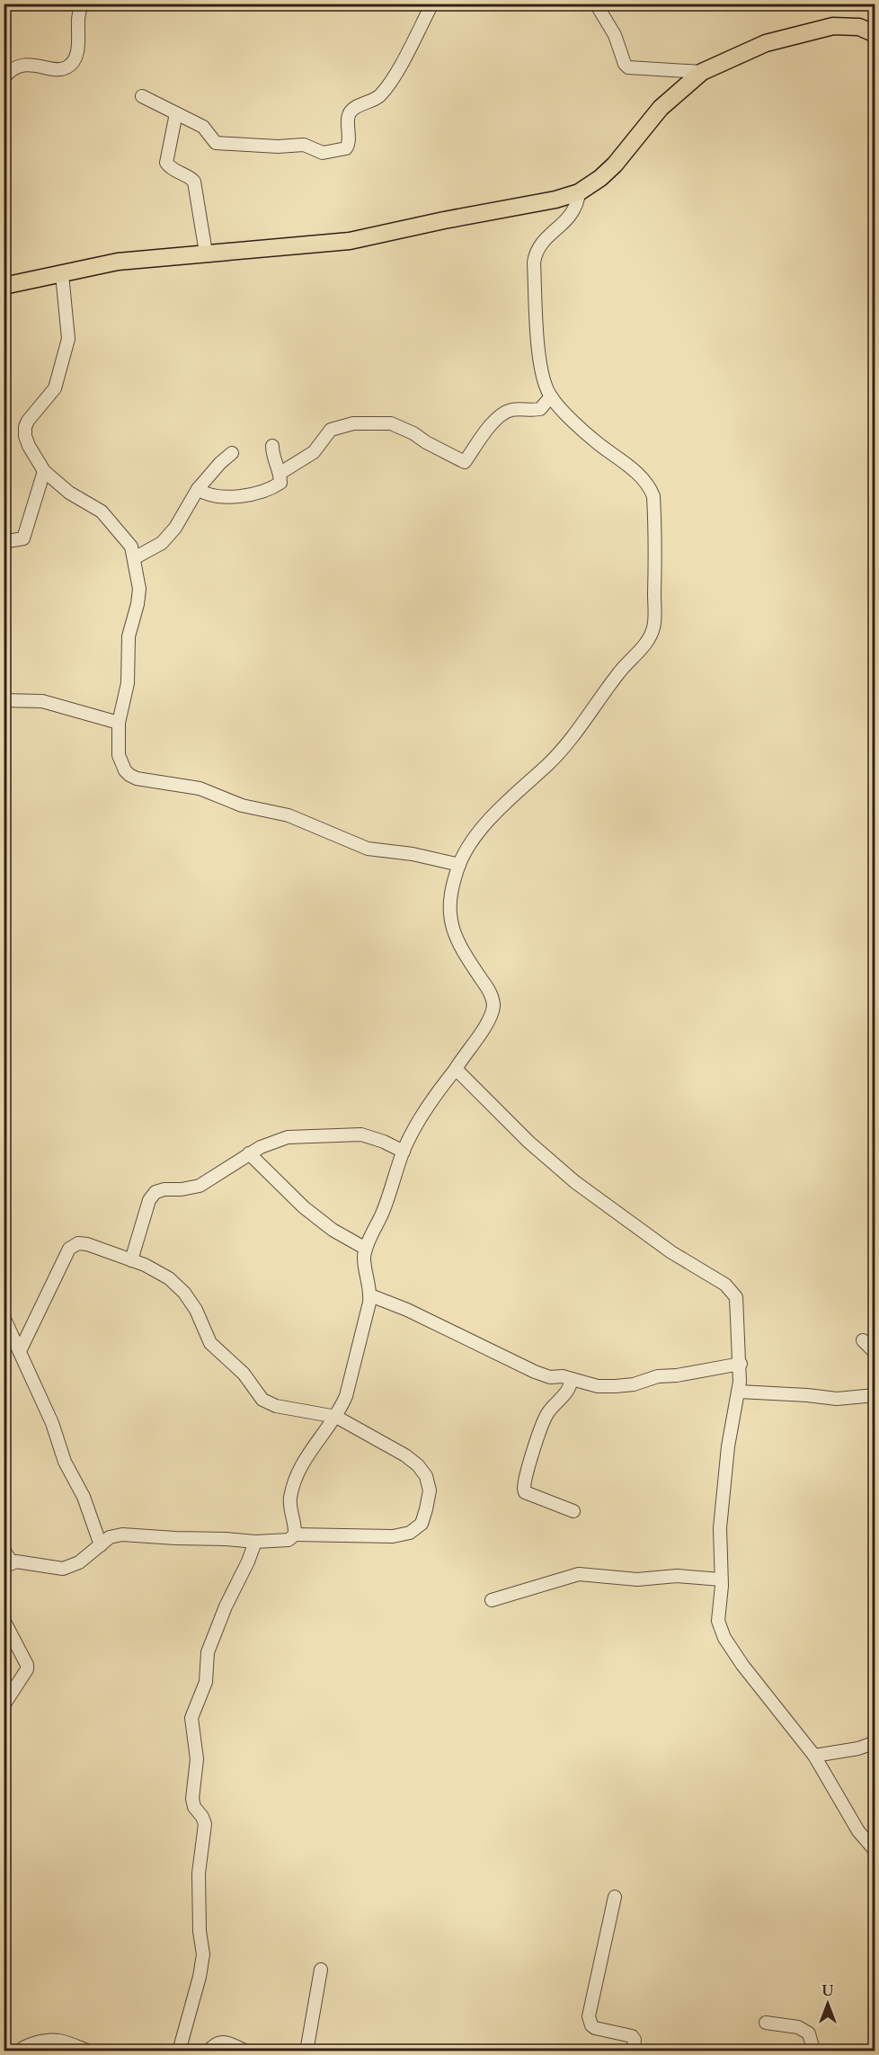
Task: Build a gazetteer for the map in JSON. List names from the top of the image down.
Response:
{
  "north": "top"
}
